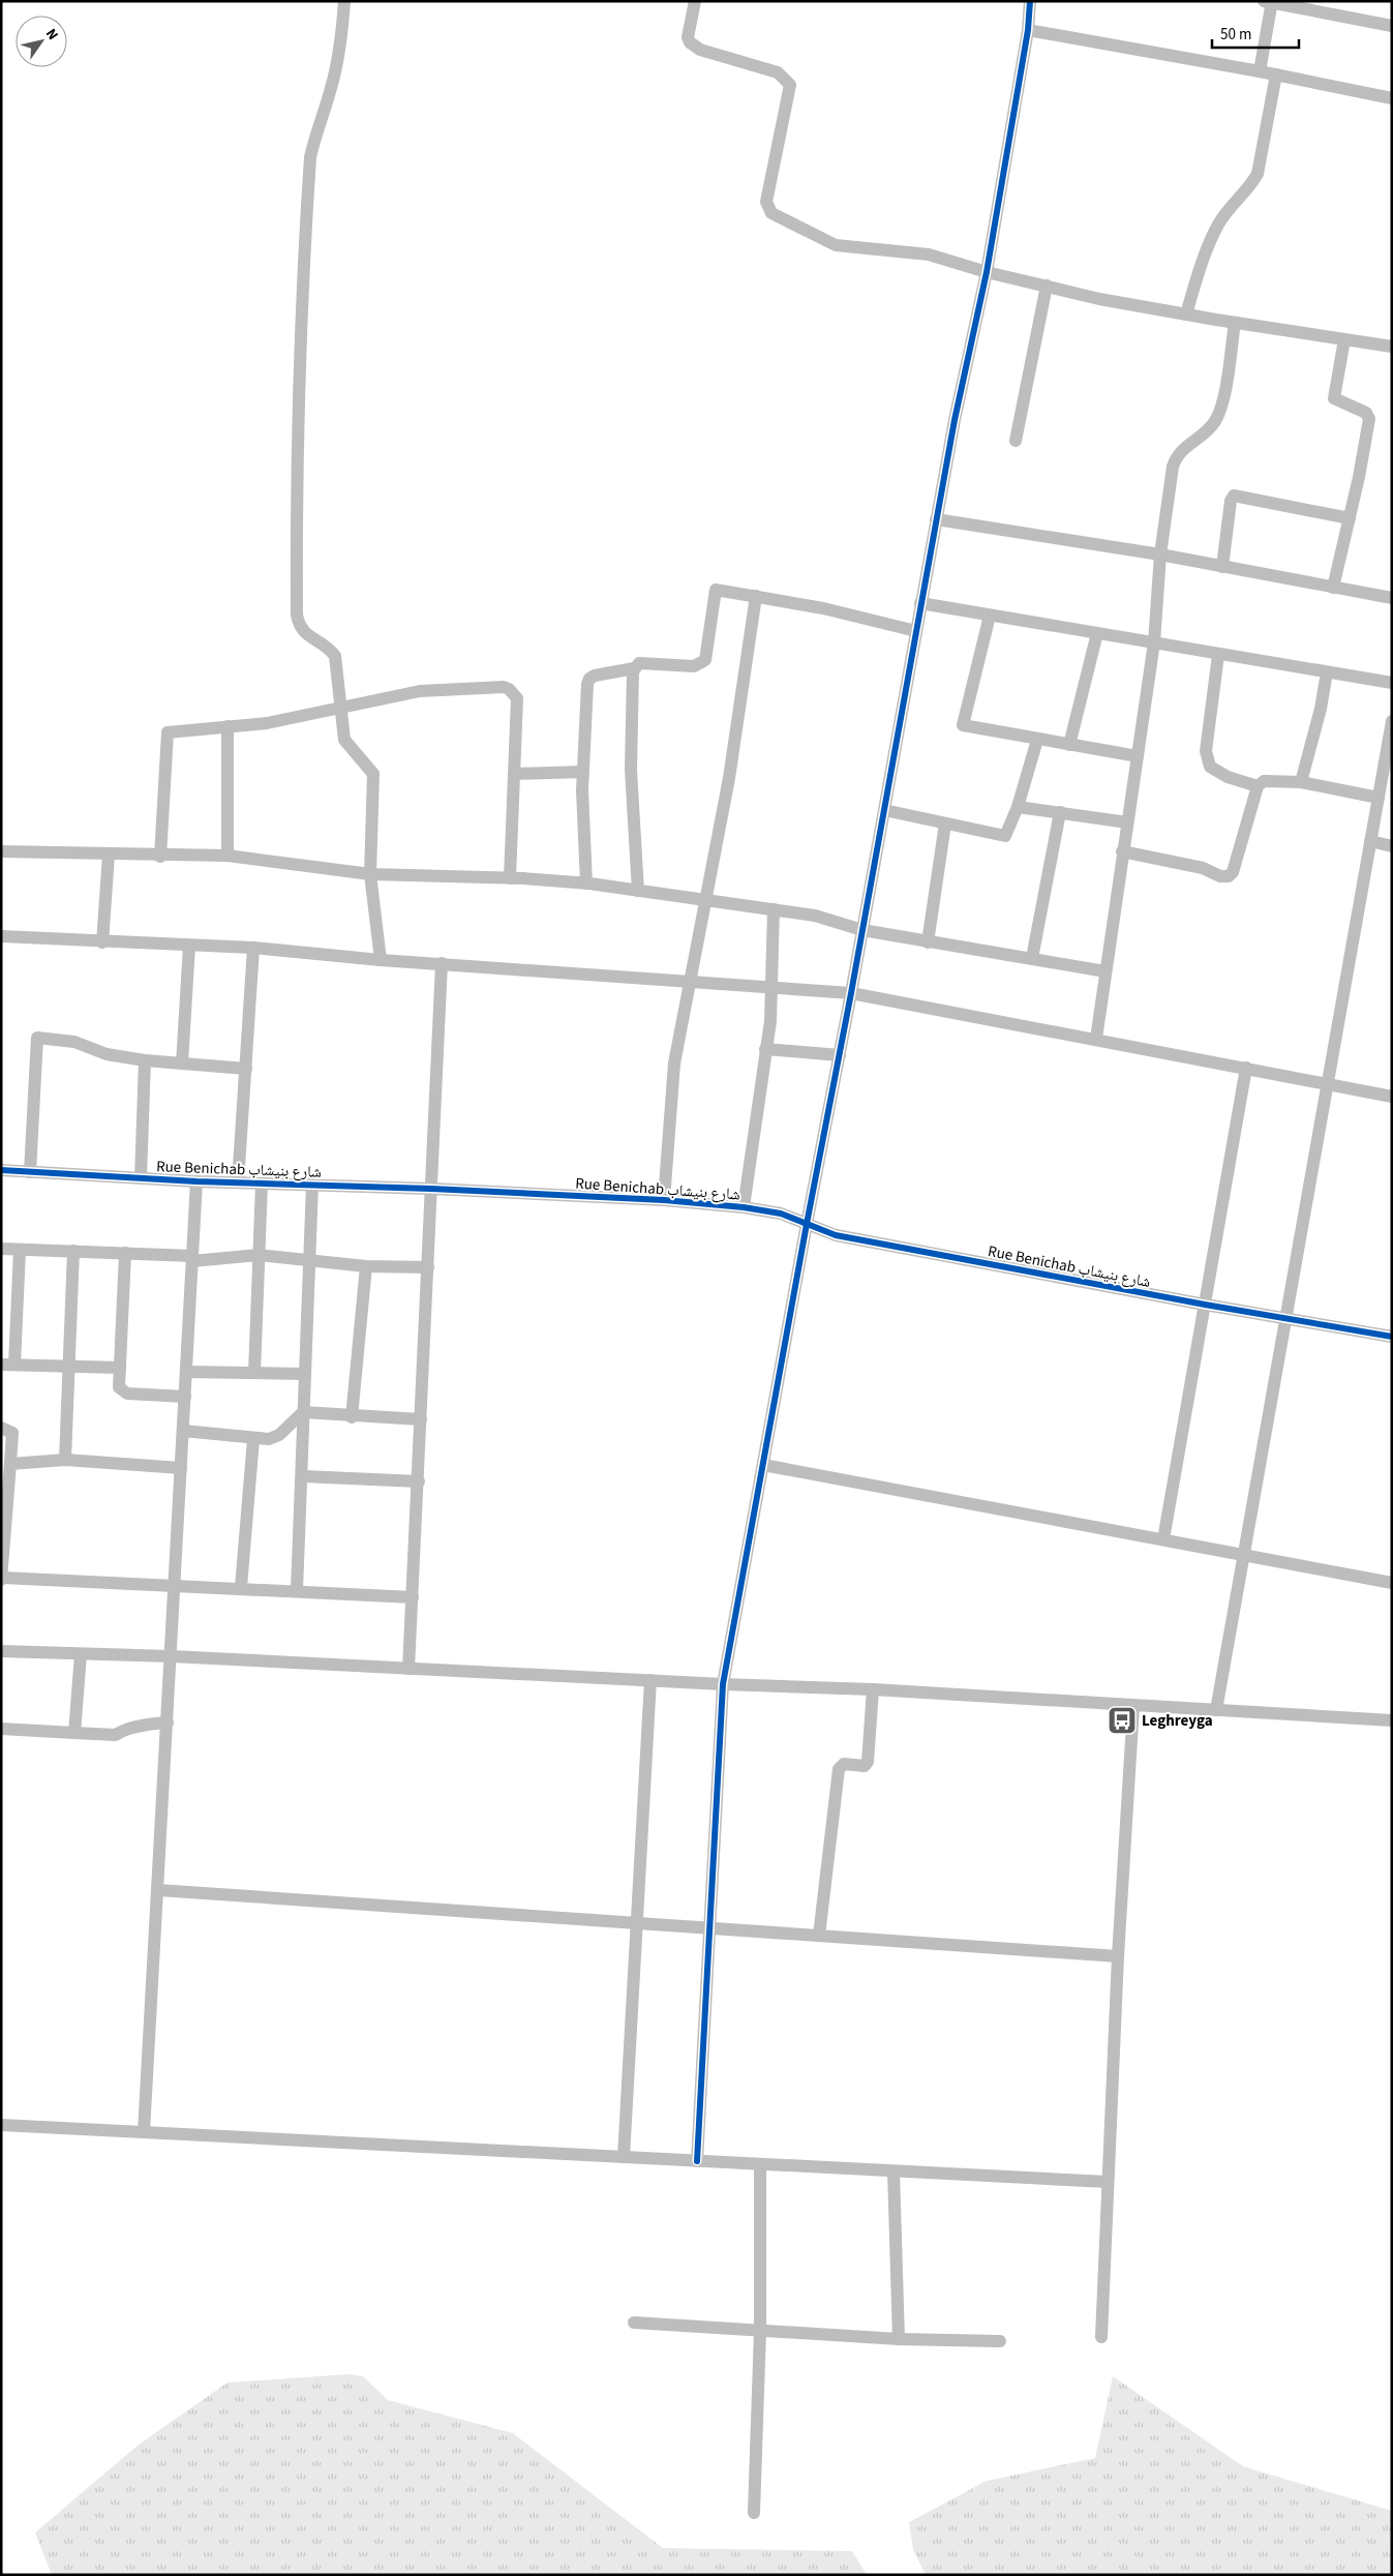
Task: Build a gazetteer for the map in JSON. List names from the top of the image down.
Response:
{
  "streets": {
    "street": ["Rue Benichab شارع بنيشاب"]
  },
  "places": {
    "bus stop": ["Leghreyga"]
  },
  "scale_bar": "50 m",
  "north": "top right"
}
